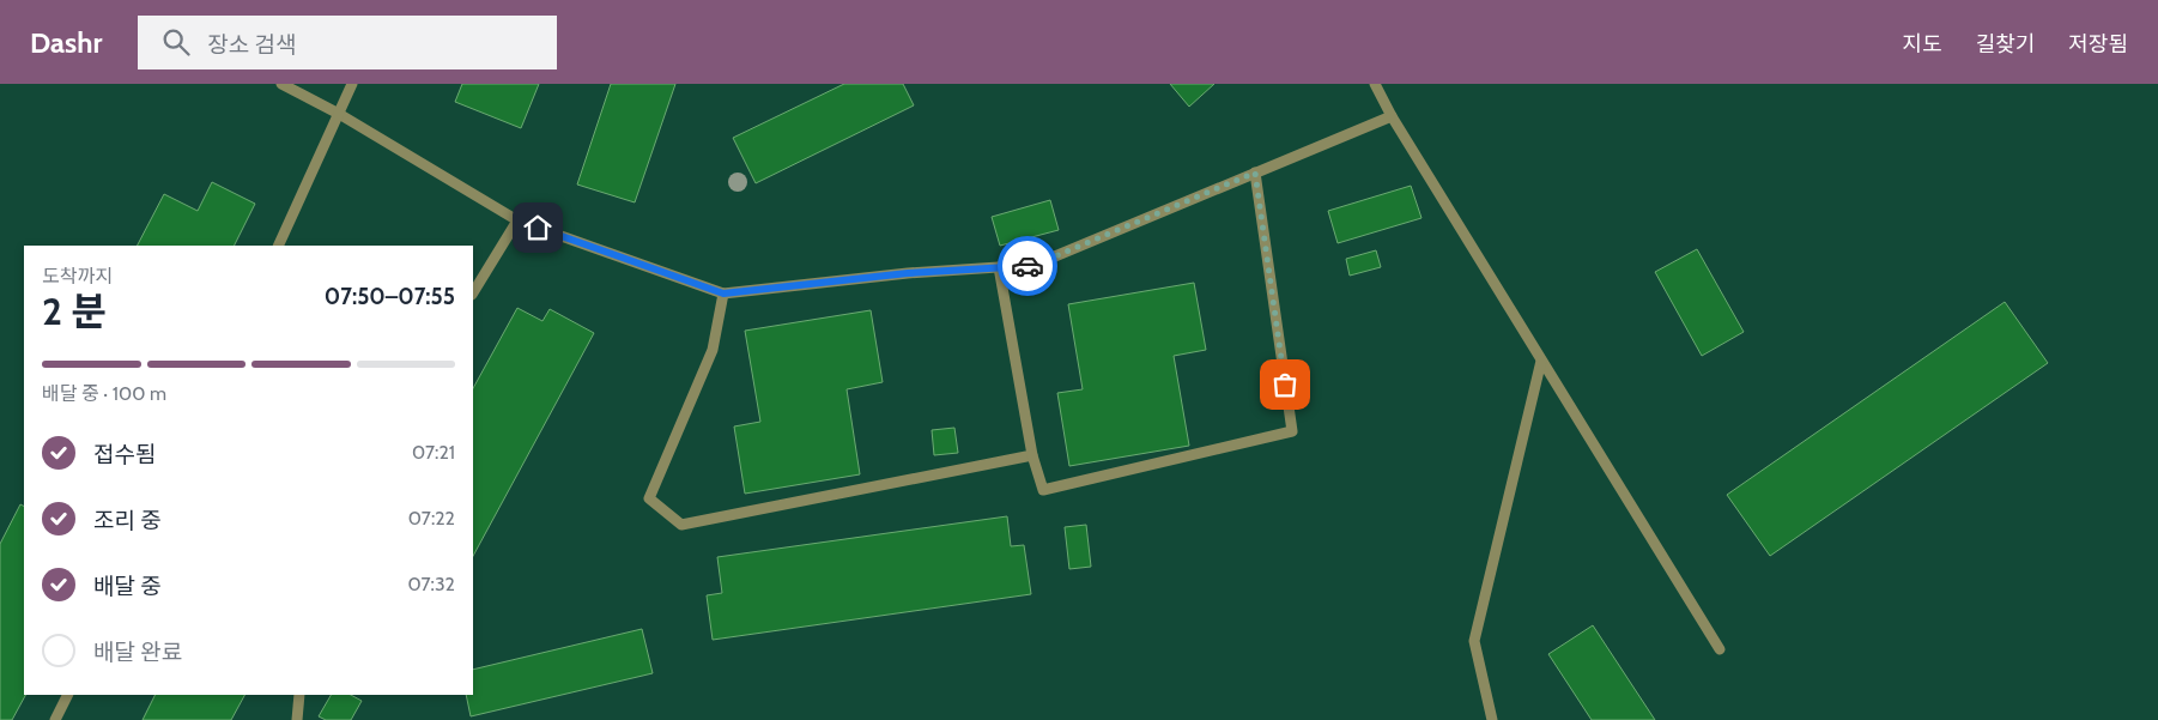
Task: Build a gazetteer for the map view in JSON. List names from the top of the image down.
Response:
{
  "page": {
    "header": "Dashr",
    "search": "장소 검색",
    "nav": ["지도", "길찾기", "저장됨"],
    "heading": ["2 분", "도착까지", "07:50–07:55"],
    "bar": "배달 중 · 100 m",
    "list": [
      ["접수됨", "07:21"],
      ["조리 중", "07:22"],
      ["배달 중", "07:32"],
      "배달 완료"
    ]
  }
}
